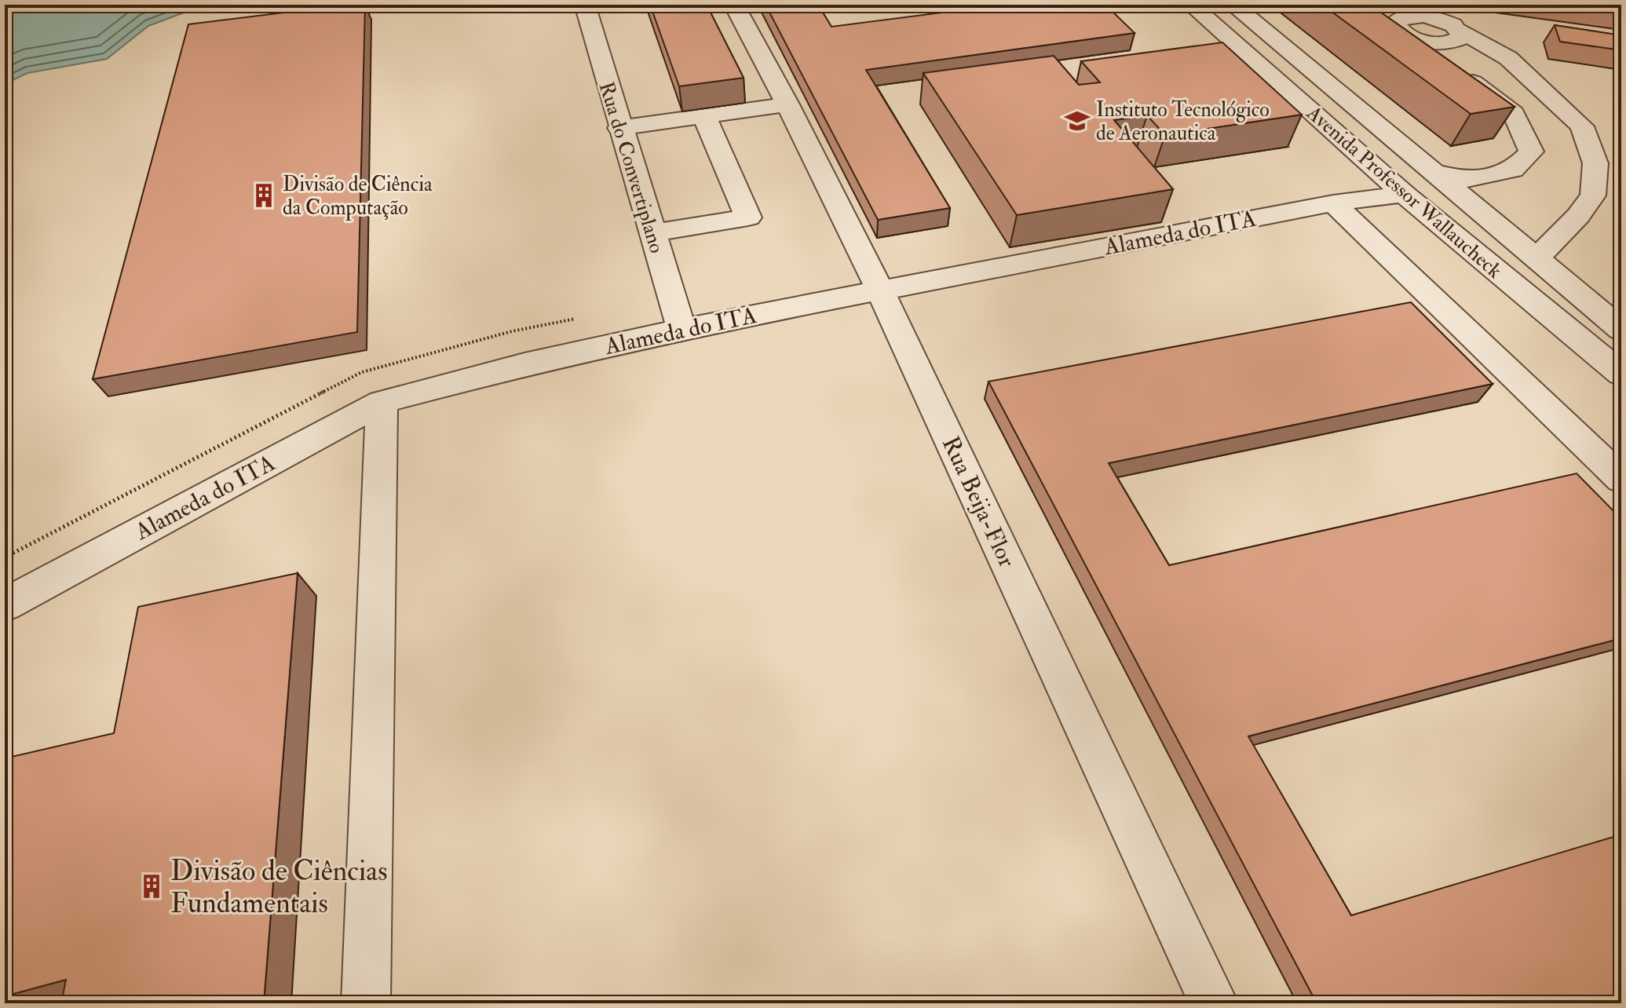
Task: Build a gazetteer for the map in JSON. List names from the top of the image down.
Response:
{
  "streets": {
    "lane": [
      "Rua do Convertiplano",
      "Avenida Professor Wallaucheck",
      "Alameda do ITA",
      "Rua Beija-Flor"
    ]
  },
  "crossings": [
    ["Rua do Convertiplano", "Alameda do ITA"],
    ["Avenida Professor Wallaucheck", "Alameda do ITA"],
    ["Alameda do ITA", "Rua Beija-Flor"]
  ],
  "places": {
    "school or university": ["Instituto Tecnológico de Aeronautica"],
    "building": ["Divisão de Ciência da Computação", "Divisão de Ciências Fundamentais"]
  }
}
